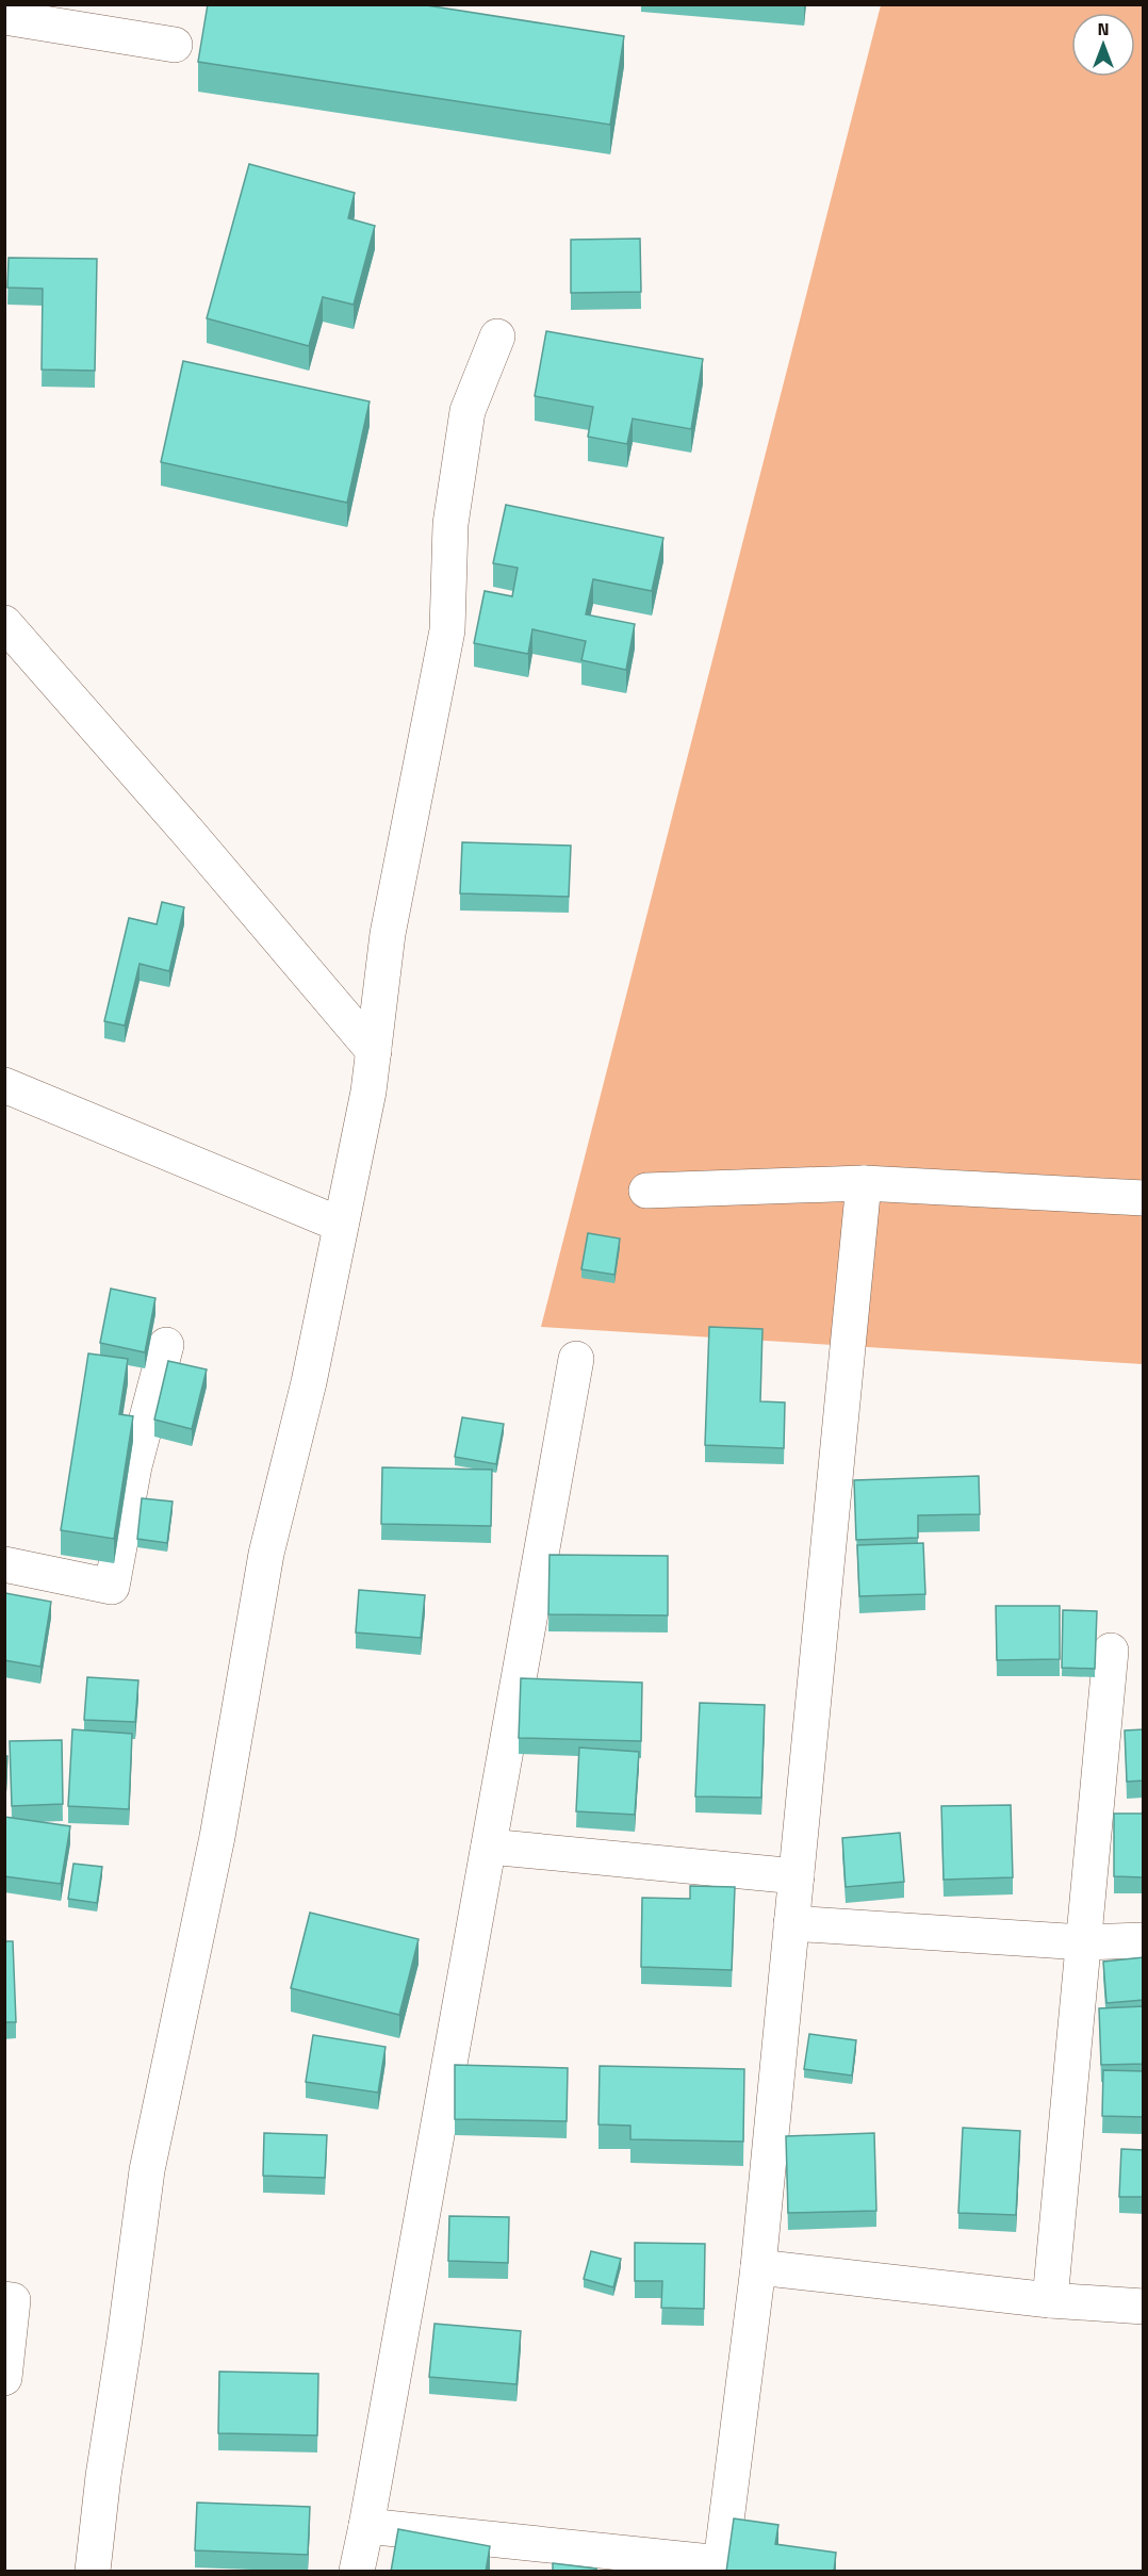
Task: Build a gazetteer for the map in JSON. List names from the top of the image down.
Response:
{
  "north": "top"
}
